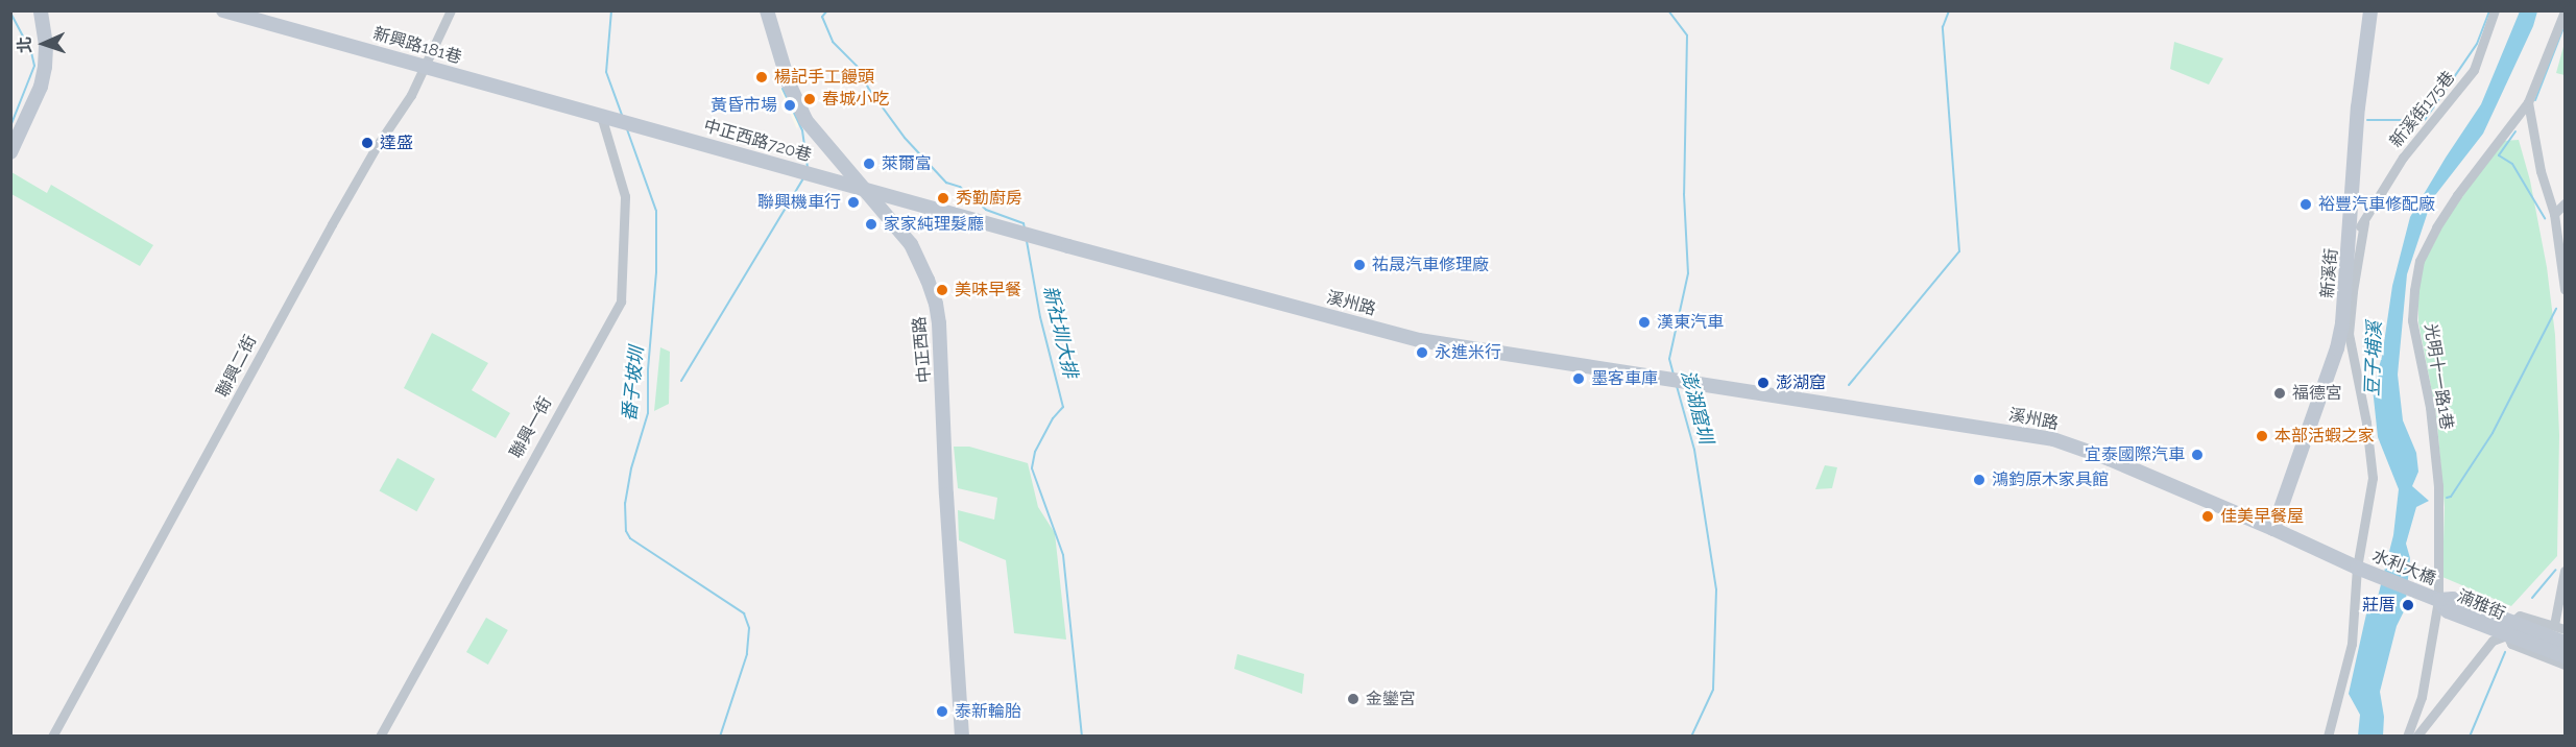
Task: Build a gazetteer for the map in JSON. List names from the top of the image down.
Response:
{
  "streets": {
    "street": [
      "新興路181巷",
      "新溪街175巷",
      "中正西路720巷",
      "新溪街",
      "溪州路",
      "中正西路",
      "聯興二街",
      "光明十一路1巷",
      "聯興一街",
      "水利大橋",
      "湳雅街"
    ]
  },
  "crossings": [
    ["新興路181巷", "中正西路720巷"],
    ["新興路181巷", "聯興二街"],
    ["新興路181巷", "聯興一街"],
    ["中正西路720巷", "溪州路"],
    ["中正西路720巷", "中正西路"],
    ["新溪街", "溪州路"],
    ["溪州路", "中正西路"],
    ["溪州路", "水利大橋"],
    ["光明十一路1巷", "水利大橋"],
    ["光明十一路1巷", "湳雅街"],
    ["水利大橋", "湳雅街"]
  ],
  "water": [
    "新社圳大排",
    "豆子埔溪",
    "番子坡圳",
    "澎湖窟圳"
  ],
  "places": [
    "楊記手工饅頭",
    "春城小吃",
    "黃昏市場",
    "達盛",
    "萊爾富",
    "秀勤廚房",
    "聯興機車行",
    "裕豐汽車修配廠",
    "家家純理髮廳",
    "祐晟汽車修理廠",
    "美味早餐",
    "漢東汽車",
    "永進米行",
    "墨客車庫",
    "澎湖窟",
    "福德宮",
    "本部活蝦之家",
    "宜泰國際汽車",
    "鴻鈞原木家具館",
    "佳美早餐屋",
    "莊厝",
    "金鑾宮",
    "泰新輪胎"
  ],
  "north": "left"
}
